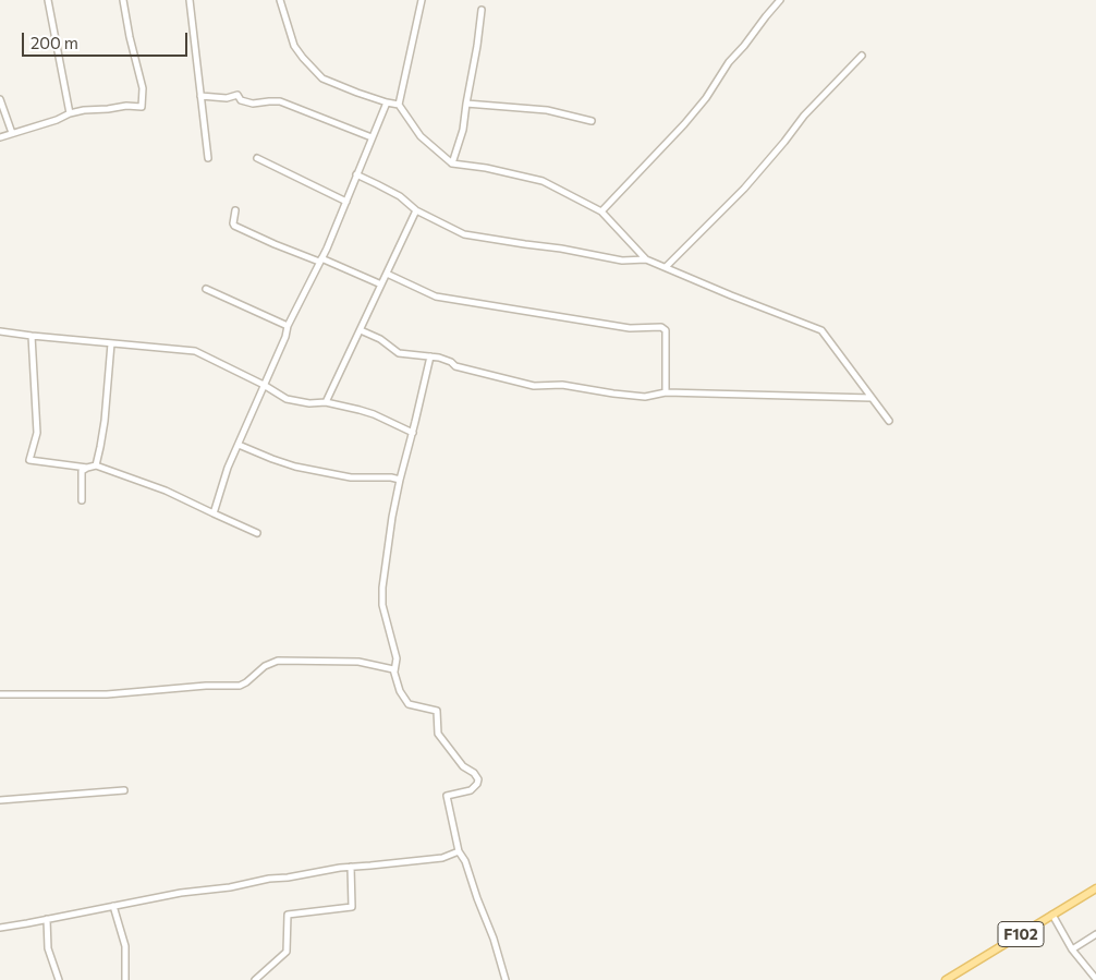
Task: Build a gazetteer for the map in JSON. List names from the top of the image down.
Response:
{
  "streets": {
    "main road": ["F102"]
  },
  "scale_bar": "200 m"
}
